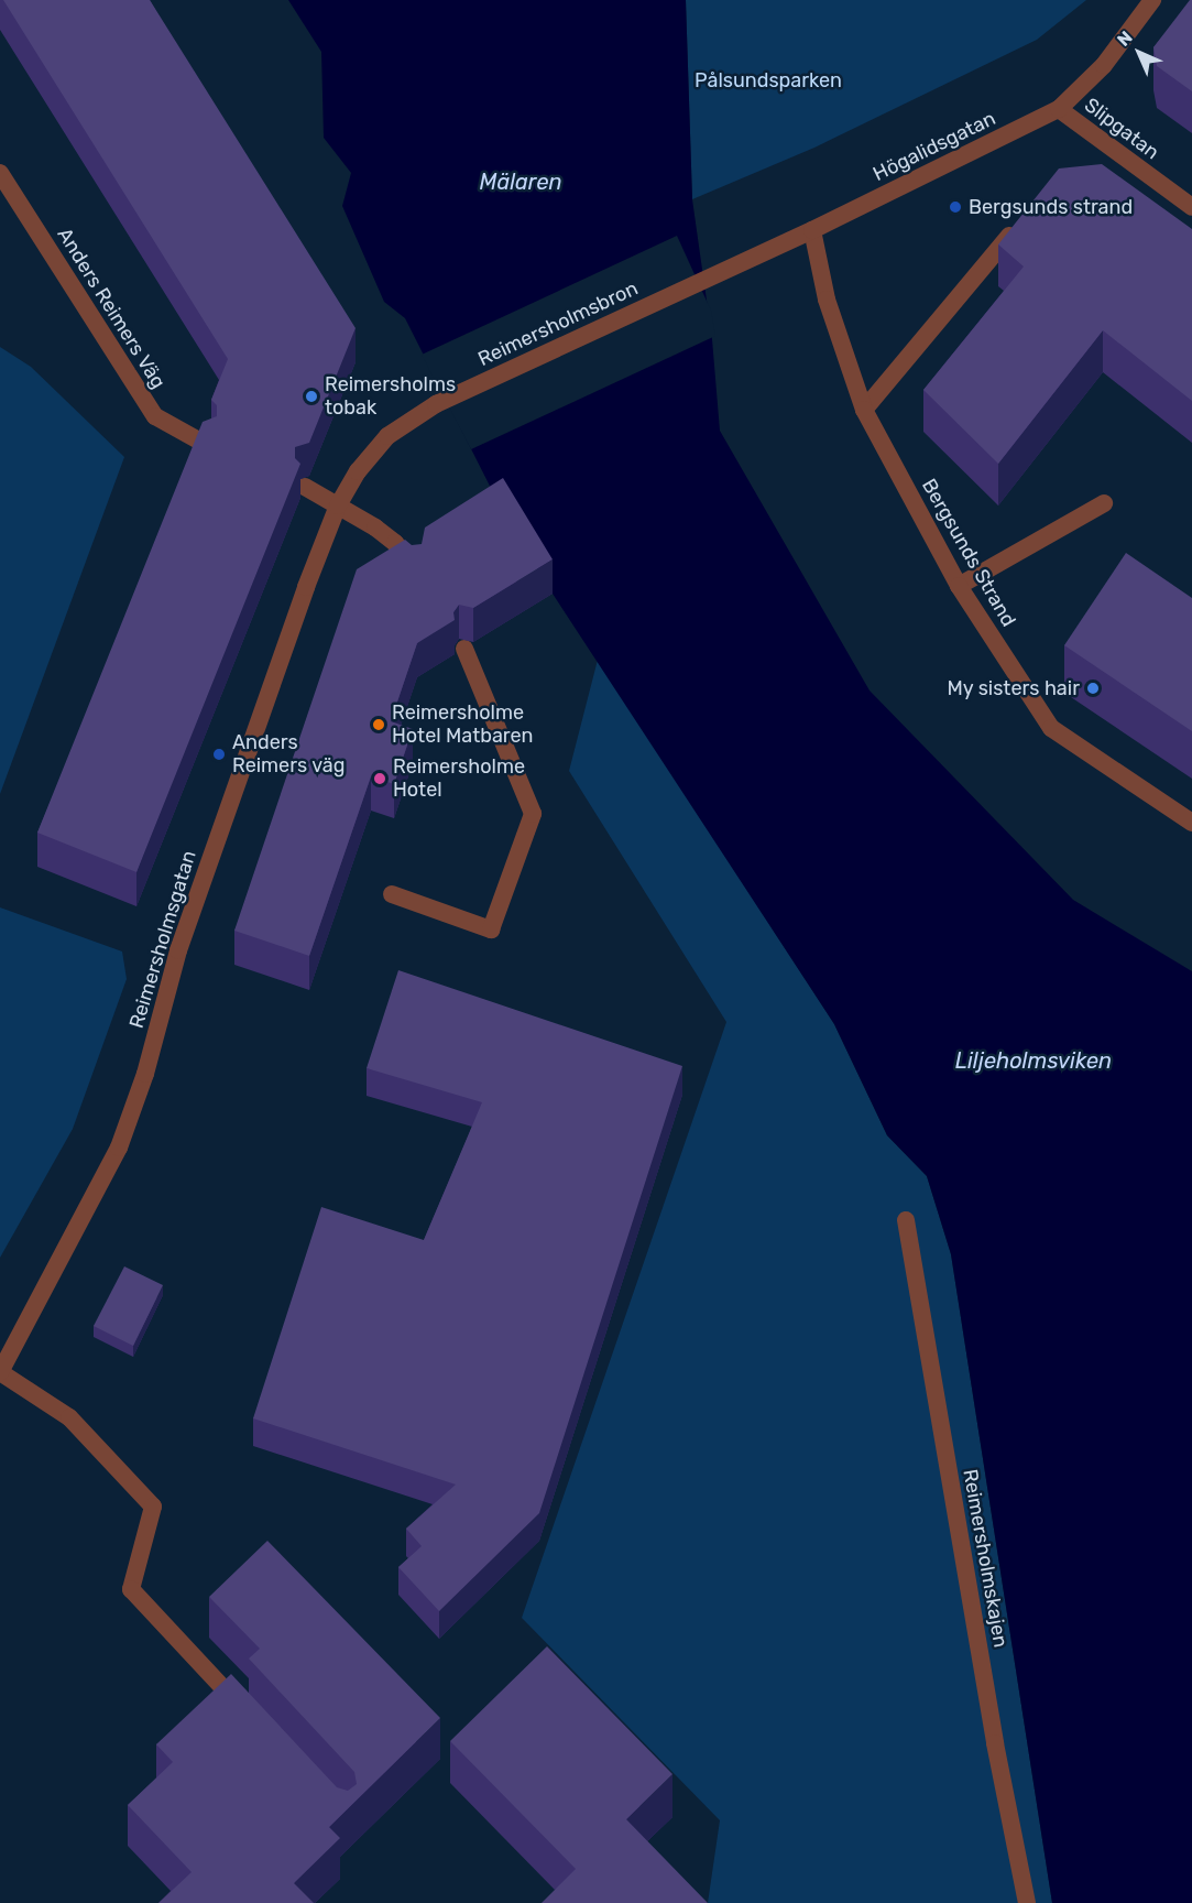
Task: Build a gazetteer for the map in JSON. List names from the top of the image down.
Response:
{
  "streets": {
    "street": [
      "Slipgatan",
      "Högalidsgatan",
      "Anders Reimers Väg",
      "Reimersholmsbron",
      "Bergsunds Strand",
      "Reimersholmsgatan",
      "Reimersholmskajen"
    ]
  },
  "crossings": [
    ["Slipgatan", "Högalidsgatan"],
    ["Högalidsgatan", "Reimersholmsbron"],
    ["Högalidsgatan", "Bergsunds Strand"],
    ["Reimersholmsbron", "Reimersholmsgatan"]
  ],
  "water": ["Mälaren", "Liljeholmsviken"],
  "parks": ["Pålsundsparken"],
  "places": [
    "Bergsunds strand",
    "Reimersholms tobak",
    "My sisters hair",
    "Reimersholme Hotel Matbaren",
    "Anders Reimers väg",
    "Reimersholme Hotel"
  ],
  "north": "top left"
}
